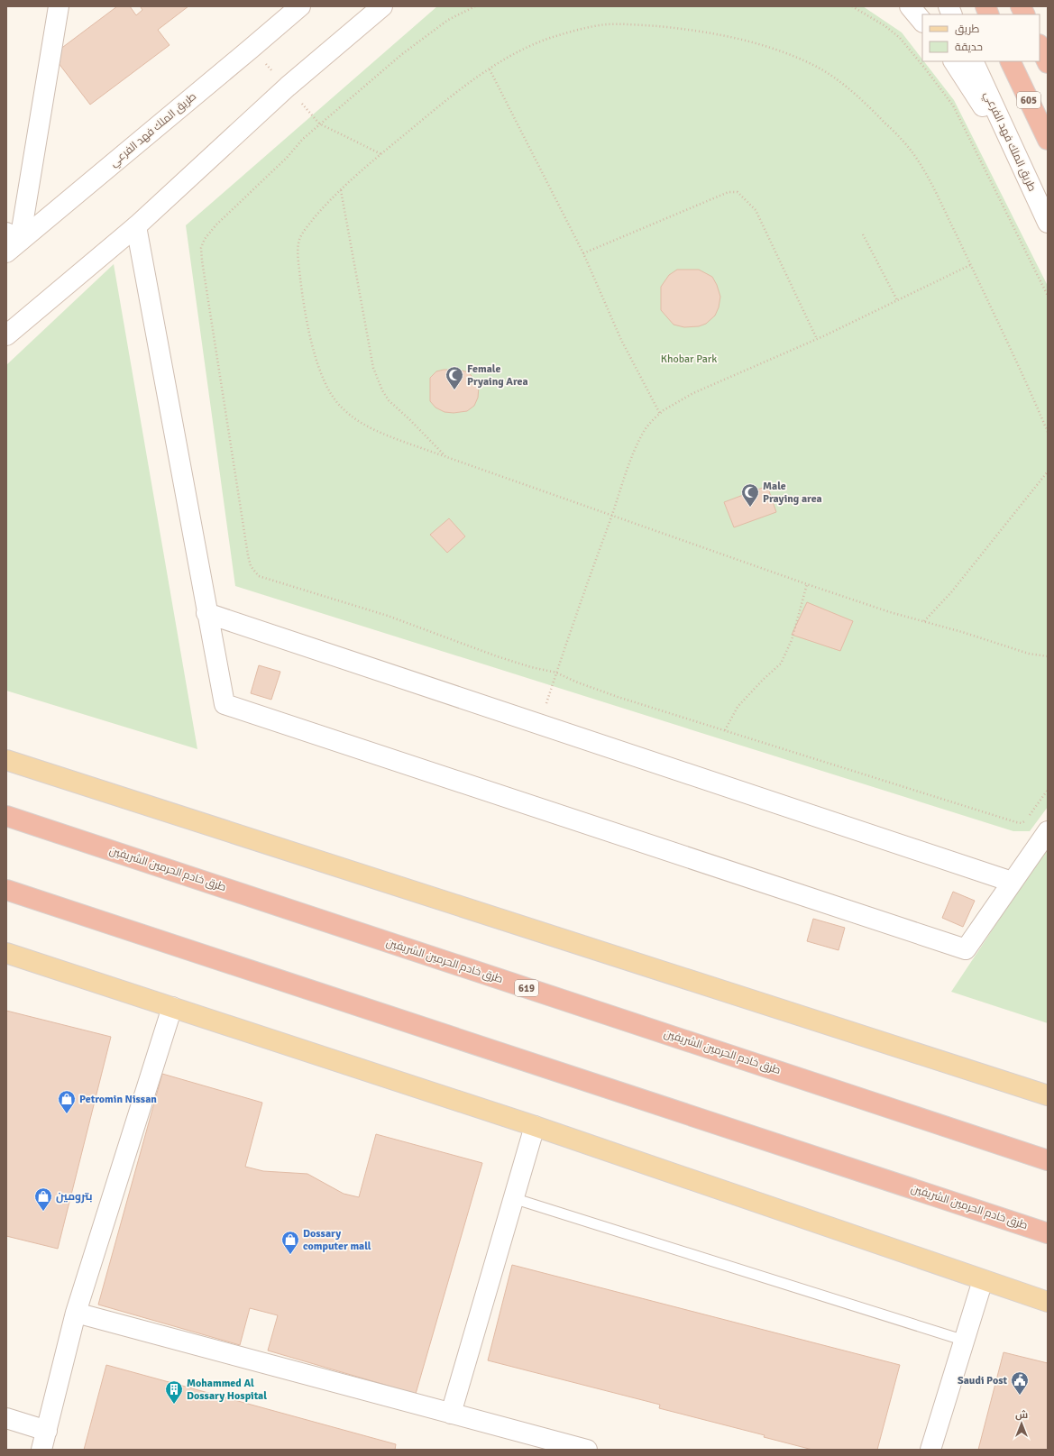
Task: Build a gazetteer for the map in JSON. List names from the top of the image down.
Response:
{
  "streets": {
    "highway": ["605", "طرق خادم الحرمين الشريفين", "619"],
    "street": ["طريق الملك فهد الفرعي"]
  },
  "parks": ["Khobar Park"],
  "places": {
    "mosque": ["Female Pryaing Area", "Male Praying area"],
    "shop": ["Petromin Nissan", "بترومين", "Dossary computer mall"],
    "public building": ["Saudi Post"],
    "building": ["Mohammed Al Dossary Hospital"]
  },
  "legend": ["طريق", "حديقة"],
  "north": "top"
}
